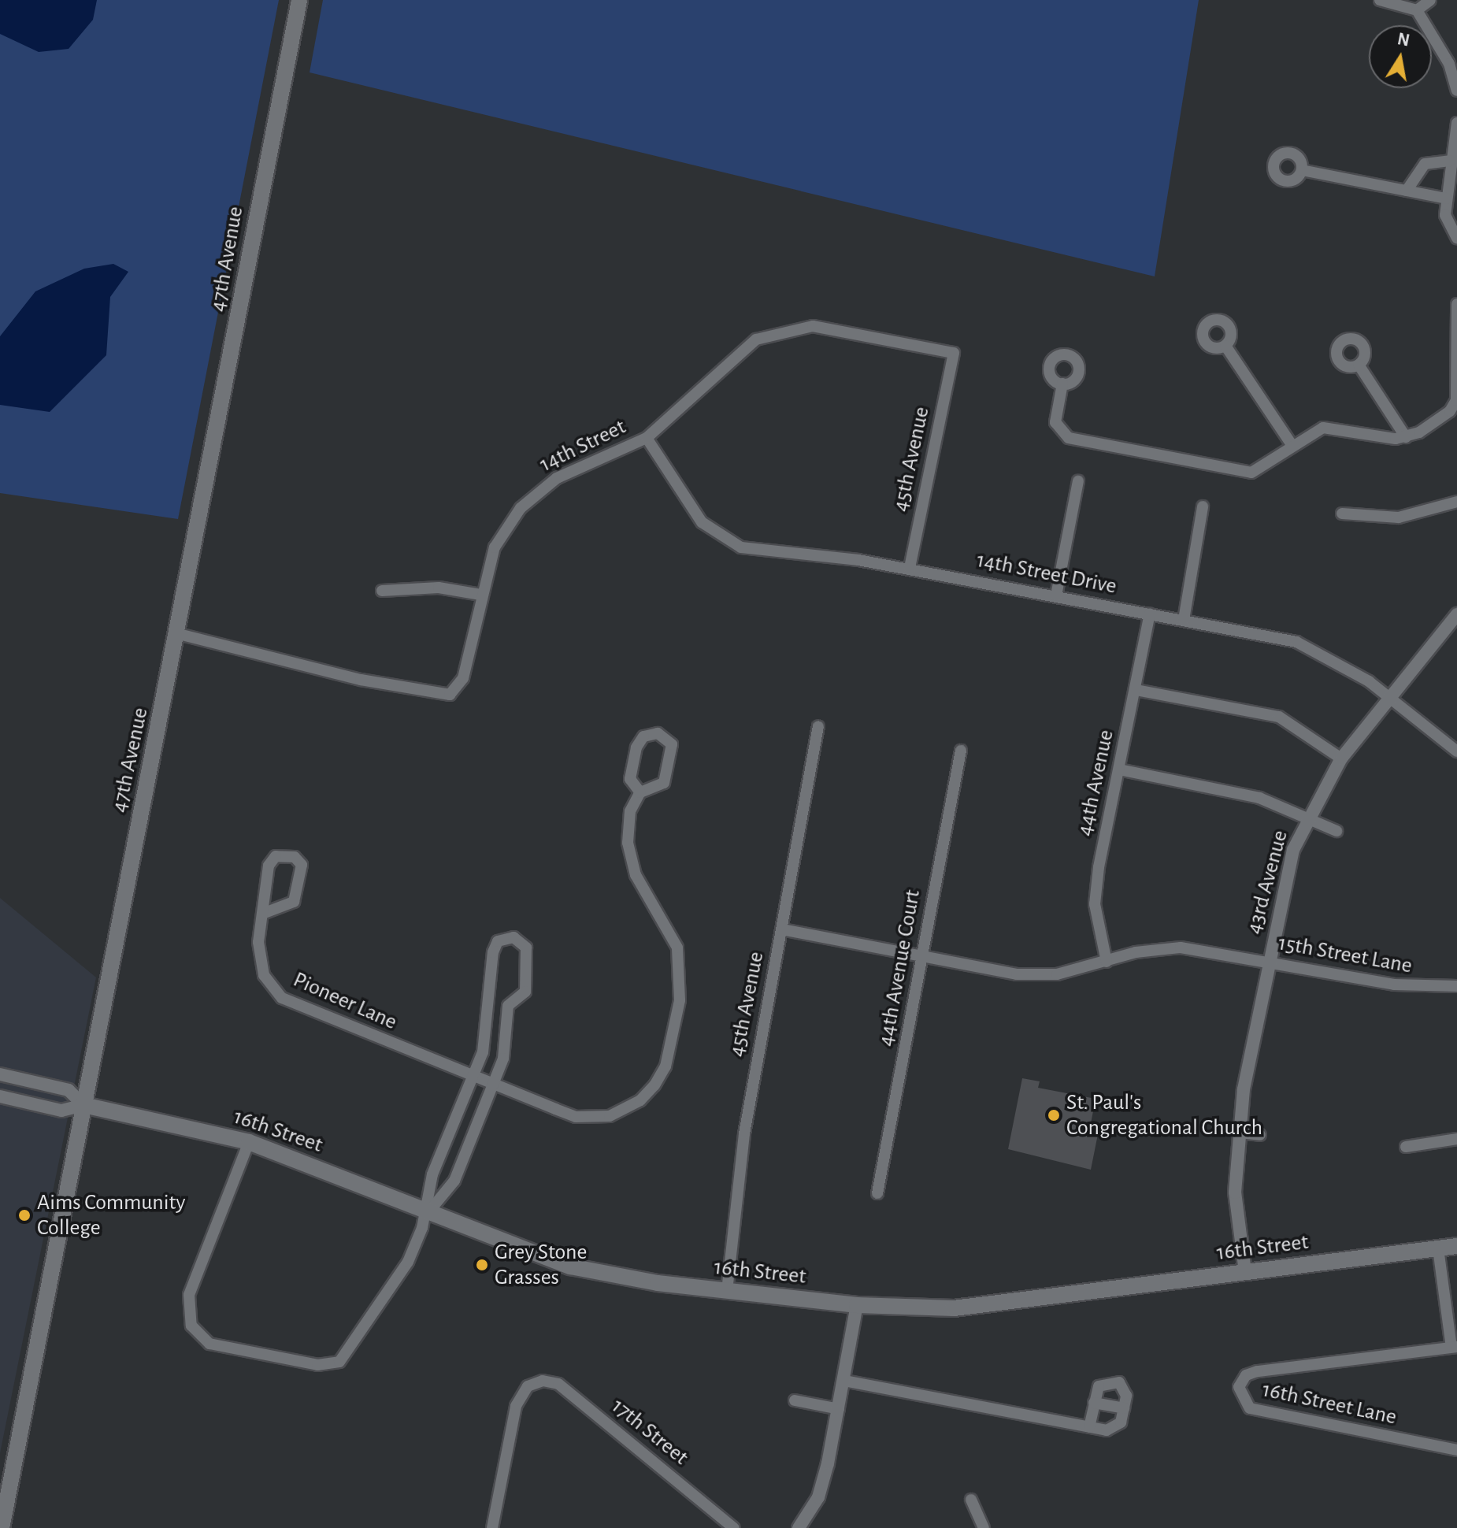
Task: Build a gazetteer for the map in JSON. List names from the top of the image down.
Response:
{
  "streets": {
    "main road": ["47th Avenue", "16th Street"],
    "street": [
      "14th Street",
      "45th Avenue",
      "14th Street Drive",
      "44th Avenue",
      "43rd Avenue",
      "15th Street Lane",
      "44th Avenue Court",
      "Pioneer Lane",
      "16th Street Lane",
      "17th Street"
    ]
  },
  "crossings": [
    ["47th Avenue", "14th Street"],
    ["47th Avenue", "16th Street"],
    ["14th Street", "45th Avenue"],
    ["14th Street", "14th Street Drive"],
    ["45th Avenue", "14th Street Drive"],
    ["45th Avenue", "15th Street Lane"],
    ["45th Avenue", "16th Street"],
    ["14th Street Drive", "44th Avenue"],
    ["14th Street Drive", "43rd Avenue"],
    ["44th Avenue", "15th Street Lane"],
    ["43rd Avenue", "15th Street Lane"],
    ["43rd Avenue", "16th Street"],
    ["15th Street Lane", "44th Avenue Court"],
    ["16th Street", "16th Street Lane"]
  ],
  "places": ["St. Paul's Congregational Church", "Aims Community College", "Grey Stone Grasses"],
  "north": "top"
}
